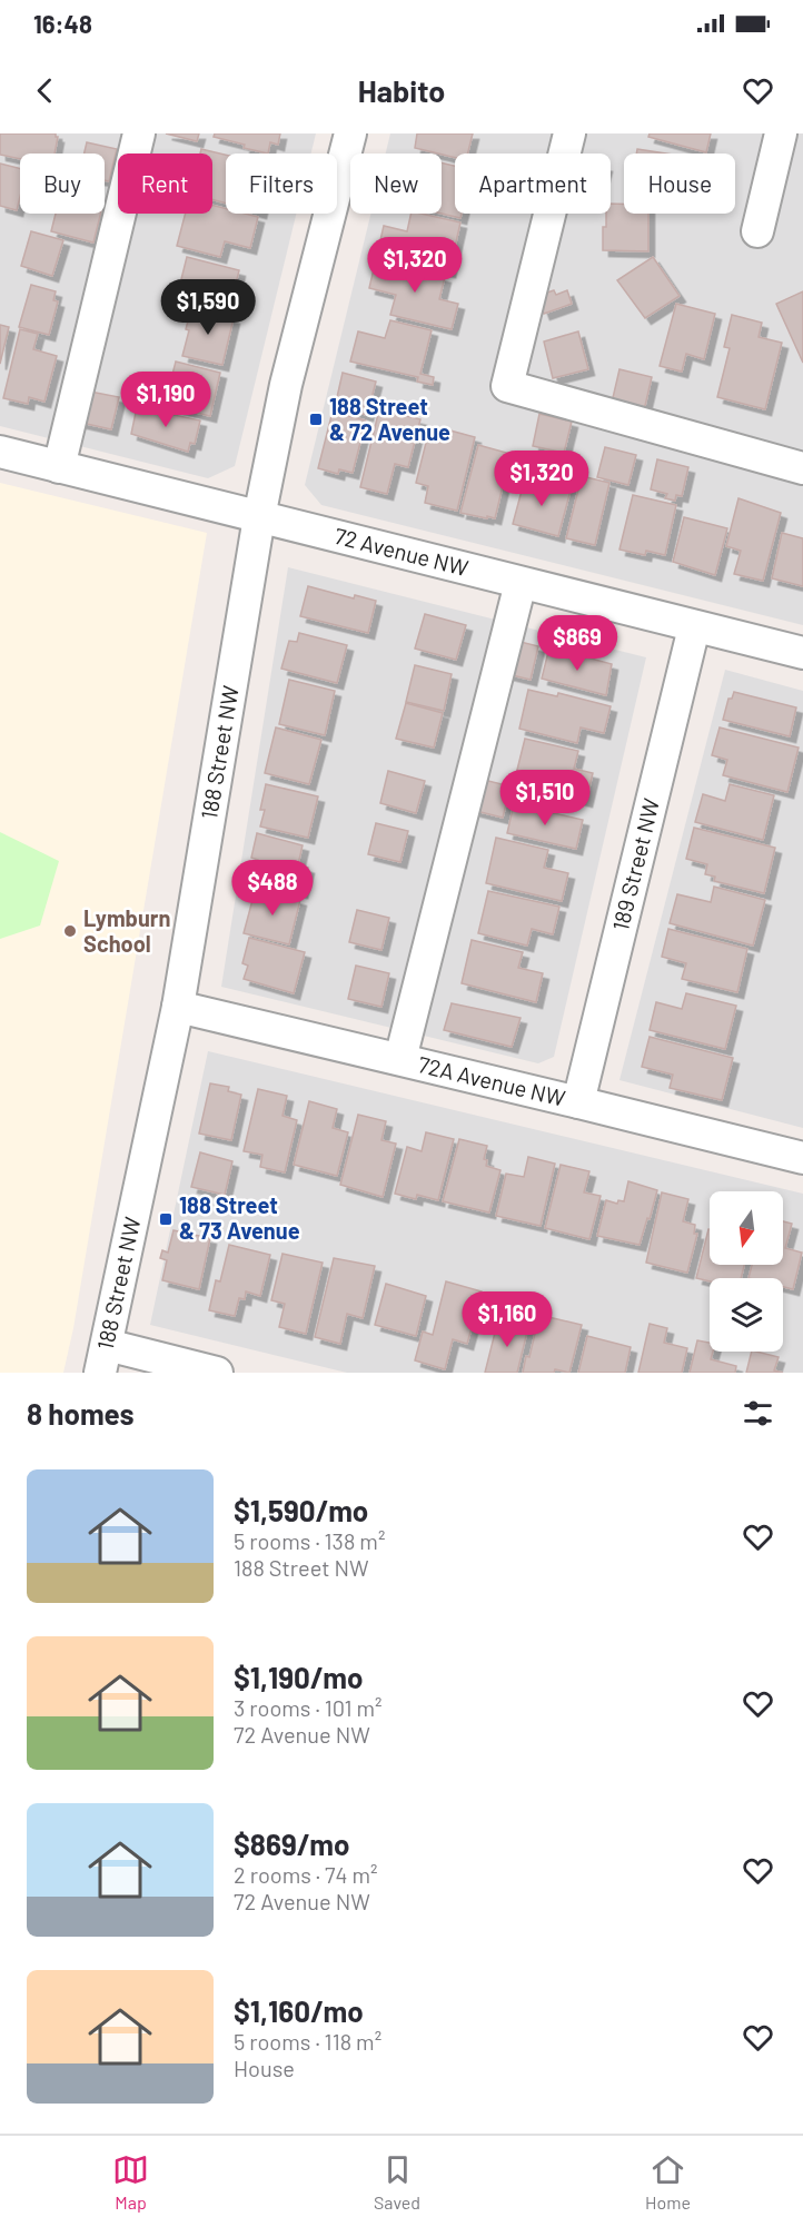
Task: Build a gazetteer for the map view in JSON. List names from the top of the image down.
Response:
{
  "streets": {
    "street": [
      "72 Avenue NW",
      "188 Street NW",
      "189 Street NW",
      "72A Avenue NW"
    ]
  },
  "crossings": [
    ["72 Avenue NW", "188 Street NW"],
    ["72 Avenue NW", "189 Street NW"],
    ["188 Street NW", "72A Avenue NW"],
    ["189 Street NW", "72A Avenue NW"]
  ],
  "places": {
    "transit": ["188 Street & 72 Avenue", "188 Street & 73 Avenue"],
    "other": ["Lymburn School"]
  },
  "north": "bottom",
  "page": {
    "status": "16:48",
    "header": "Habito",
    "chip": [
      "Buy",
      "Rent",
      "Filters",
      "New",
      "Apartment",
      "House"
    ],
    "price": [
      "$1,320",
      "$1,590",
      "$1,190",
      "$1,320",
      "$869",
      "$1,510",
      "$488",
      "$1,160"
    ],
    "heading": "8 homes",
    "list": [
      {
        "name": "$1,590/mo",
        "note": "5 rooms · 138 m² · 188 Street NW"
      },
      {
        "name": "$1,190/mo",
        "note": "3 rooms · 101 m² · 72 Avenue NW"
      },
      {
        "name": "$869/mo",
        "note": "2 rooms · 74 m² · 72 Avenue NW"
      },
      {
        "name": "$1,160/mo",
        "note": "5 rooms · 118 m² · House"
      }
    ],
    "tabs": ["Map", "Saved", "Home"]
  }
}
